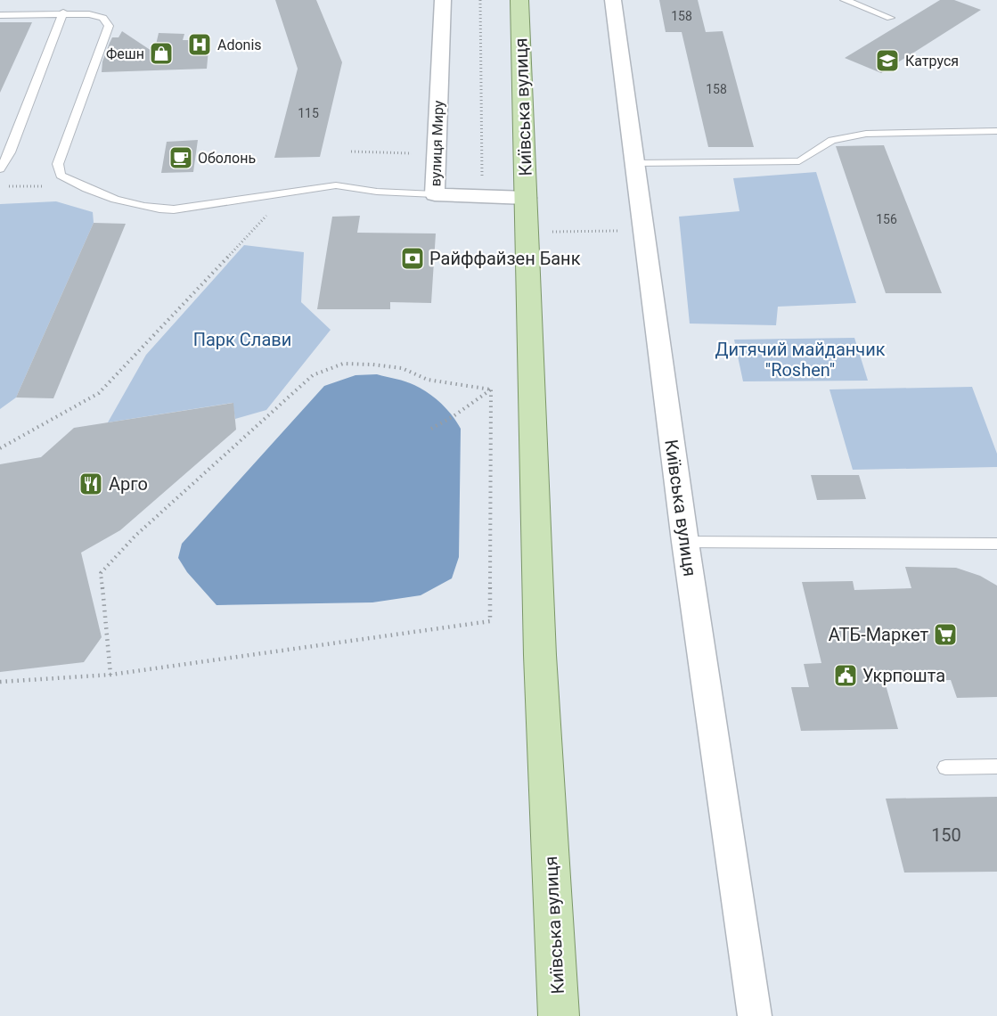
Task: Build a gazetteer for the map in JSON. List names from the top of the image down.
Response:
{
  "streets": {
    "main road": ["Київська вулиця"],
    "street": ["вулиця Миру"]
  },
  "crossings": [
    ["Київська вулиця", "вулиця Миру"]
  ],
  "parks": ["Парк Слави", "Дитячий майданчик \"Roshen\""],
  "places": {
    "hospital": ["Adonis"],
    "shop": ["Фешн"],
    "school or university": ["Катруся"],
    "cafe": ["Оболонь"],
    "bank": ["Райффайзен Банк"],
    "restaurant": ["Арго"],
    "supermarket": ["АТБ-Маркет"],
    "public building": ["Укрпошта"]
  },
  "house_numbers": [
    "158",
    "158",
    "115",
    "156",
    "150"
  ]
}
